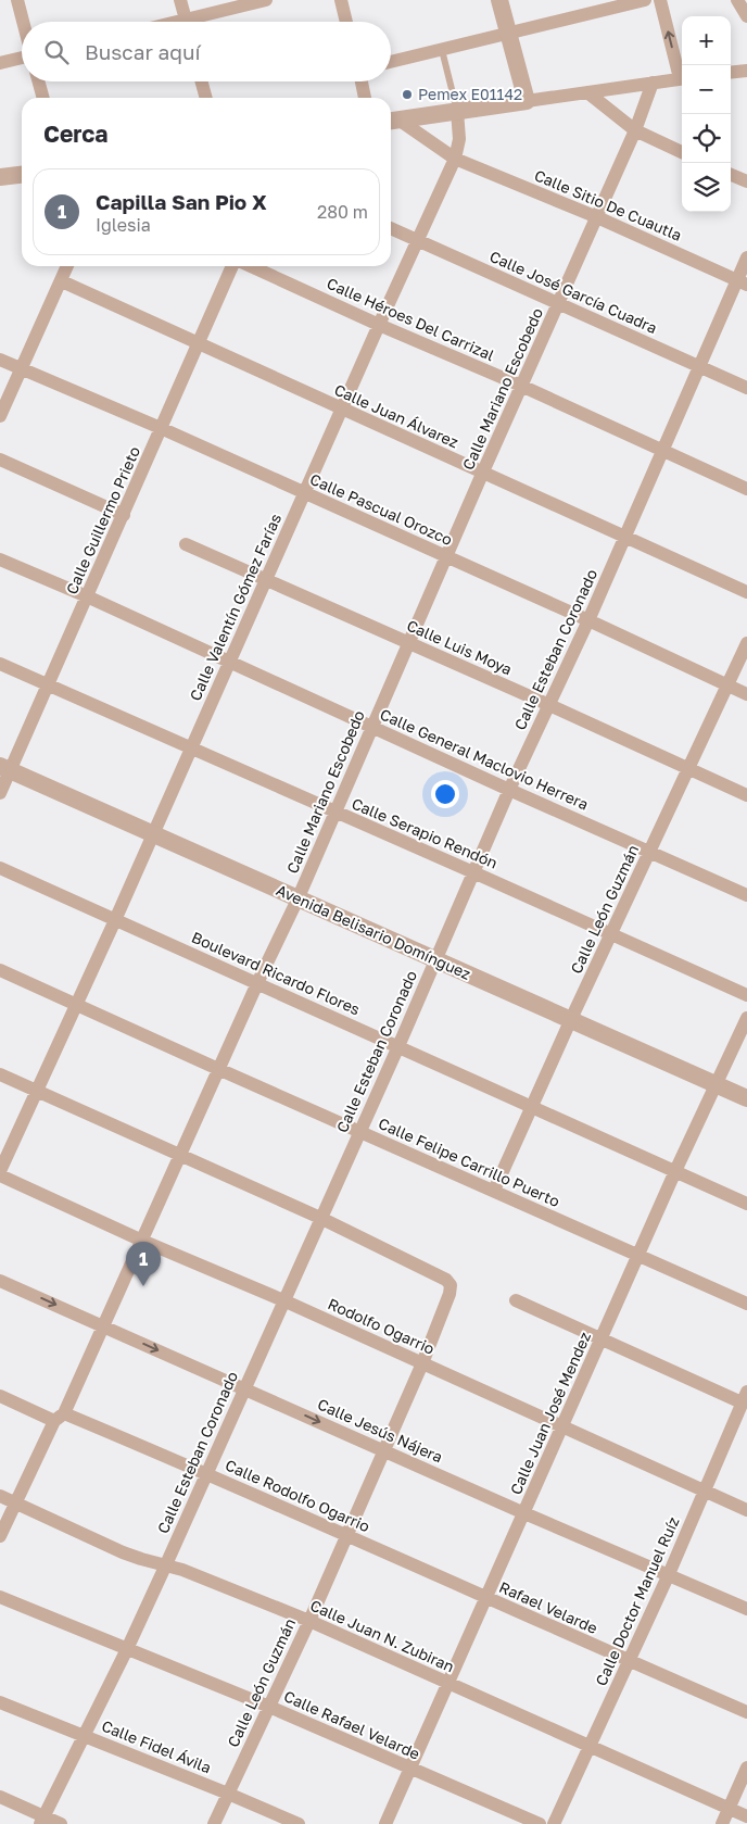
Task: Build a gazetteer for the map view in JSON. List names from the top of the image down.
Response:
{
  "streets": {
    "street": [
      "Calle Sitio De Cuautla",
      "Calle José García Cuadra",
      "Calle Héroes Del Carrizal",
      "Calle Mariano Escobedo",
      "Calle Juan Álvarez",
      "Calle Pascual Orozco",
      "Calle Guillermo Prieto",
      "Calle Valentín Gómez Farías",
      "Calle Luis Moya",
      "Calle Esteban Coronado",
      "Calle General Maclovio Herrera",
      "Calle Serapio Rendón",
      "Calle León Guzmán",
      "Avenida Belisario Domínguez",
      "Boulevard Ricardo Flores",
      "Calle Felipe Carrillo Puerto",
      "Rodolfo Ogarrio",
      "Calle Juan José Mendez",
      "Calle Jesús Nájera",
      "Calle Rodolfo Ogarrio",
      "Calle Doctor Manuel Ruíz",
      "Rafael Velarde",
      "Calle Juan N. Zubiran",
      "Calle Rafael Velarde",
      "Calle Fidel Ávila"
    ]
  },
  "crossings": [
    ["Calle Sitio De Cuautla", "Calle Mariano Escobedo"],
    ["Calle Sitio De Cuautla", "Calle Valentín Gómez Farías"],
    ["Calle Sitio De Cuautla", "Calle Esteban Coronado"],
    ["Calle José García Cuadra", "Calle Mariano Escobedo"],
    ["Calle José García Cuadra", "Calle Valentín Gómez Farías"],
    ["Calle José García Cuadra", "Calle Esteban Coronado"],
    ["Calle Héroes Del Carrizal", "Calle Mariano Escobedo"],
    ["Calle Héroes Del Carrizal", "Calle Valentín Gómez Farías"],
    ["Calle Héroes Del Carrizal", "Calle Esteban Coronado"],
    ["Calle Mariano Escobedo", "Calle Juan Álvarez"],
    ["Calle Mariano Escobedo", "Calle Pascual Orozco"],
    ["Calle Mariano Escobedo", "Calle Luis Moya"],
    ["Calle Mariano Escobedo", "Calle General Maclovio Herrera"],
    ["Calle Mariano Escobedo", "Calle Serapio Rendón"],
    ["Calle Mariano Escobedo", "Avenida Belisario Domínguez"],
    ["Calle Mariano Escobedo", "Boulevard Ricardo Flores"],
    ["Calle Mariano Escobedo", "Calle Felipe Carrillo Puerto"],
    ["Calle Mariano Escobedo", "Rodolfo Ogarrio"],
    ["Calle Mariano Escobedo", "Calle Jesús Nájera"],
    ["Calle Mariano Escobedo", "Calle Rodolfo Ogarrio"],
    ["Calle Mariano Escobedo", "Calle Juan N. Zubiran"],
    ["Calle Juan Álvarez", "Calle Guillermo Prieto"],
    ["Calle Juan Álvarez", "Calle Valentín Gómez Farías"],
    ["Calle Juan Álvarez", "Calle Esteban Coronado"],
    ["Calle Pascual Orozco", "Calle Guillermo Prieto"],
    ["Calle Pascual Orozco", "Calle Valentín Gómez Farías"],
    ["Calle Pascual Orozco", "Calle Esteban Coronado"],
    ["Calle Pascual Orozco", "Calle León Guzmán"],
    ["Calle Guillermo Prieto", "Calle General Maclovio Herrera"],
    ["Calle Guillermo Prieto", "Calle Serapio Rendón"],
    ["Calle Guillermo Prieto", "Avenida Belisario Domínguez"],
    ["Calle Valentín Gómez Farías", "Calle Luis Moya"],
    ["Calle Valentín Gómez Farías", "Calle General Maclovio Herrera"],
    ["Calle Valentín Gómez Farías", "Calle Serapio Rendón"],
    ["Calle Valentín Gómez Farías", "Avenida Belisario Domínguez"],
    ["Calle Valentín Gómez Farías", "Boulevard Ricardo Flores"],
    ["Calle Valentín Gómez Farías", "Calle Felipe Carrillo Puerto"],
    ["Calle Luis Moya", "Calle Esteban Coronado"],
    ["Calle Luis Moya", "Calle León Guzmán"],
    ["Calle Esteban Coronado", "Calle General Maclovio Herrera"],
    ["Calle Esteban Coronado", "Calle Serapio Rendón"],
    ["Calle Esteban Coronado", "Calle León Guzmán"],
    ["Calle Esteban Coronado", "Avenida Belisario Domínguez"],
    ["Calle Esteban Coronado", "Boulevard Ricardo Flores"],
    ["Calle Esteban Coronado", "Calle Felipe Carrillo Puerto"],
    ["Calle Esteban Coronado", "Rodolfo Ogarrio"],
    ["Calle Esteban Coronado", "Calle Jesús Nájera"],
    ["Calle Esteban Coronado", "Calle Rodolfo Ogarrio"],
    ["Calle Esteban Coronado", "Calle Juan N. Zubiran"],
    ["Calle Esteban Coronado", "Calle Rafael Velarde"],
    ["Calle Esteban Coronado", "Calle Fidel Ávila"],
    ["Calle General Maclovio Herrera", "Calle León Guzmán"],
    ["Calle Serapio Rendón", "Calle León Guzmán"],
    ["Calle León Guzmán", "Avenida Belisario Domínguez"],
    ["Calle León Guzmán", "Boulevard Ricardo Flores"],
    ["Calle León Guzmán", "Calle Felipe Carrillo Puerto"],
    ["Calle León Guzmán", "Rodolfo Ogarrio"],
    ["Calle León Guzmán", "Calle Jesús Nájera"],
    ["Calle León Guzmán", "Calle Rodolfo Ogarrio"],
    ["Calle León Guzmán", "Calle Juan N. Zubiran"],
    ["Calle León Guzmán", "Calle Rafael Velarde"],
    ["Calle León Guzmán", "Calle Fidel Ávila"],
    ["Avenida Belisario Domínguez", "Calle Juan José Mendez"],
    ["Boulevard Ricardo Flores", "Calle Juan José Mendez"],
    ["Calle Felipe Carrillo Puerto", "Calle Juan José Mendez"],
    ["Rodolfo Ogarrio", "Calle Juan José Mendez"],
    ["Rodolfo Ogarrio", "Calle Doctor Manuel Ruíz"],
    ["Calle Juan José Mendez", "Calle Jesús Nájera"],
    ["Calle Juan José Mendez", "Calle Rodolfo Ogarrio"],
    ["Calle Juan José Mendez", "Rafael Velarde"],
    ["Calle Juan José Mendez", "Calle Juan N. Zubiran"],
    ["Calle Juan José Mendez", "Calle Rafael Velarde"],
    ["Calle Jesús Nájera", "Calle Doctor Manuel Ruíz"],
    ["Calle Rodolfo Ogarrio", "Rafael Velarde"],
    ["Calle Doctor Manuel Ruíz", "Rafael Velarde"],
    ["Calle Doctor Manuel Ruíz", "Calle Juan N. Zubiran"]
  ],
  "one_way": ["Calle Jesús Nájera"],
  "places": ["Pemex E01142"],
  "page": {
    "map_buttons": ["+", "−"],
    "search": "Buscar aquí",
    "heading": "Cerca",
    "list": [
      {
        "mark": "1",
        "name": "Capilla San Pio X",
        "note": "Iglesia",
        "value": "280 m"
      }
    ],
    "pins": "1"
  }
}
